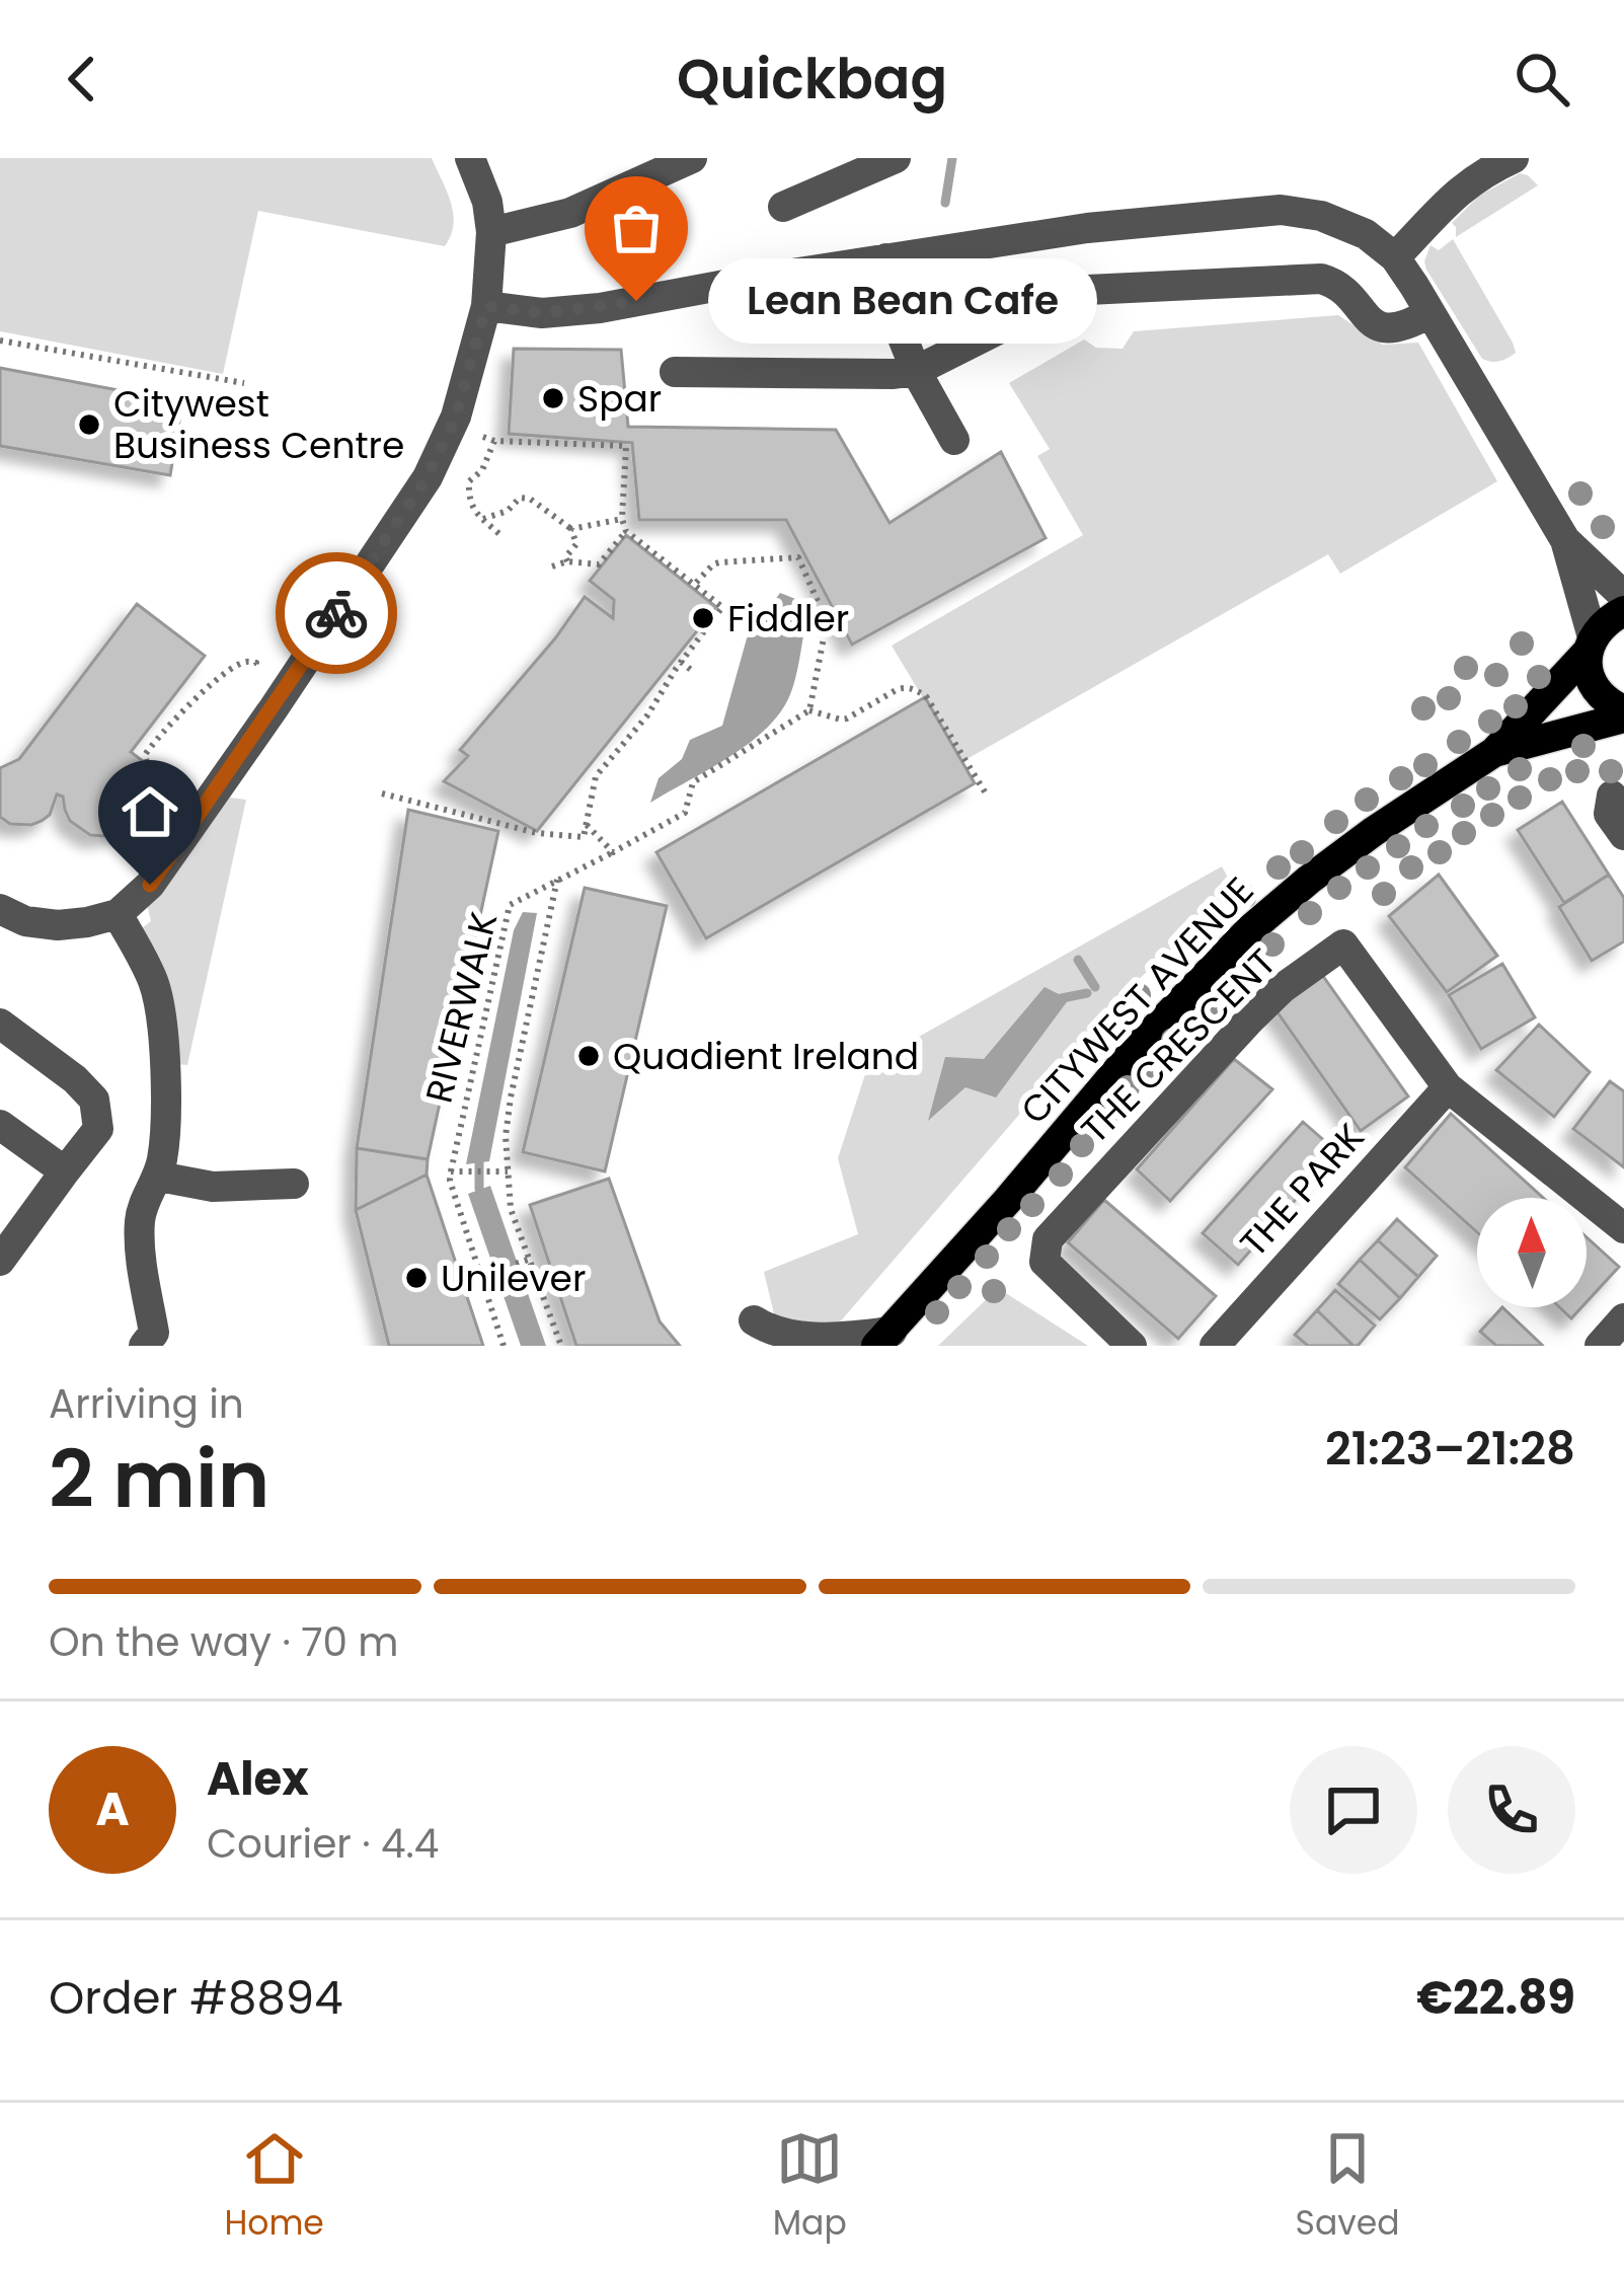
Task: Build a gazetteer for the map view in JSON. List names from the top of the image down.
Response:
{
  "streets": {
    "main road": ["CITYWEST AVENUE"],
    "street": ["THE CRESCENT", "THE PARK"],
    "path": ["RIVERWALK"]
  },
  "crossings": [
    ["THE CRESCENT", "THE PARK"]
  ],
  "places": [
    "Lean Bean Cafe",
    "Spar",
    "Citywest Business Centre",
    "Fiddler",
    "Quadient Ireland",
    "Unilever"
  ],
  "north": "top",
  "page": {
    "header": "Quickbag",
    "bubble": "Lean Bean Cafe",
    "heading": ["2 min", "Arriving in", "21:23–21:28"],
    "panel": [
      "Alex",
      "Courier · 4.4",
      "Order #8894",
      "€22.89"
    ],
    "bar": "On the way · 70 m",
    "round": "A",
    "tabs": ["Home", "Map", "Saved"]
  }
}
